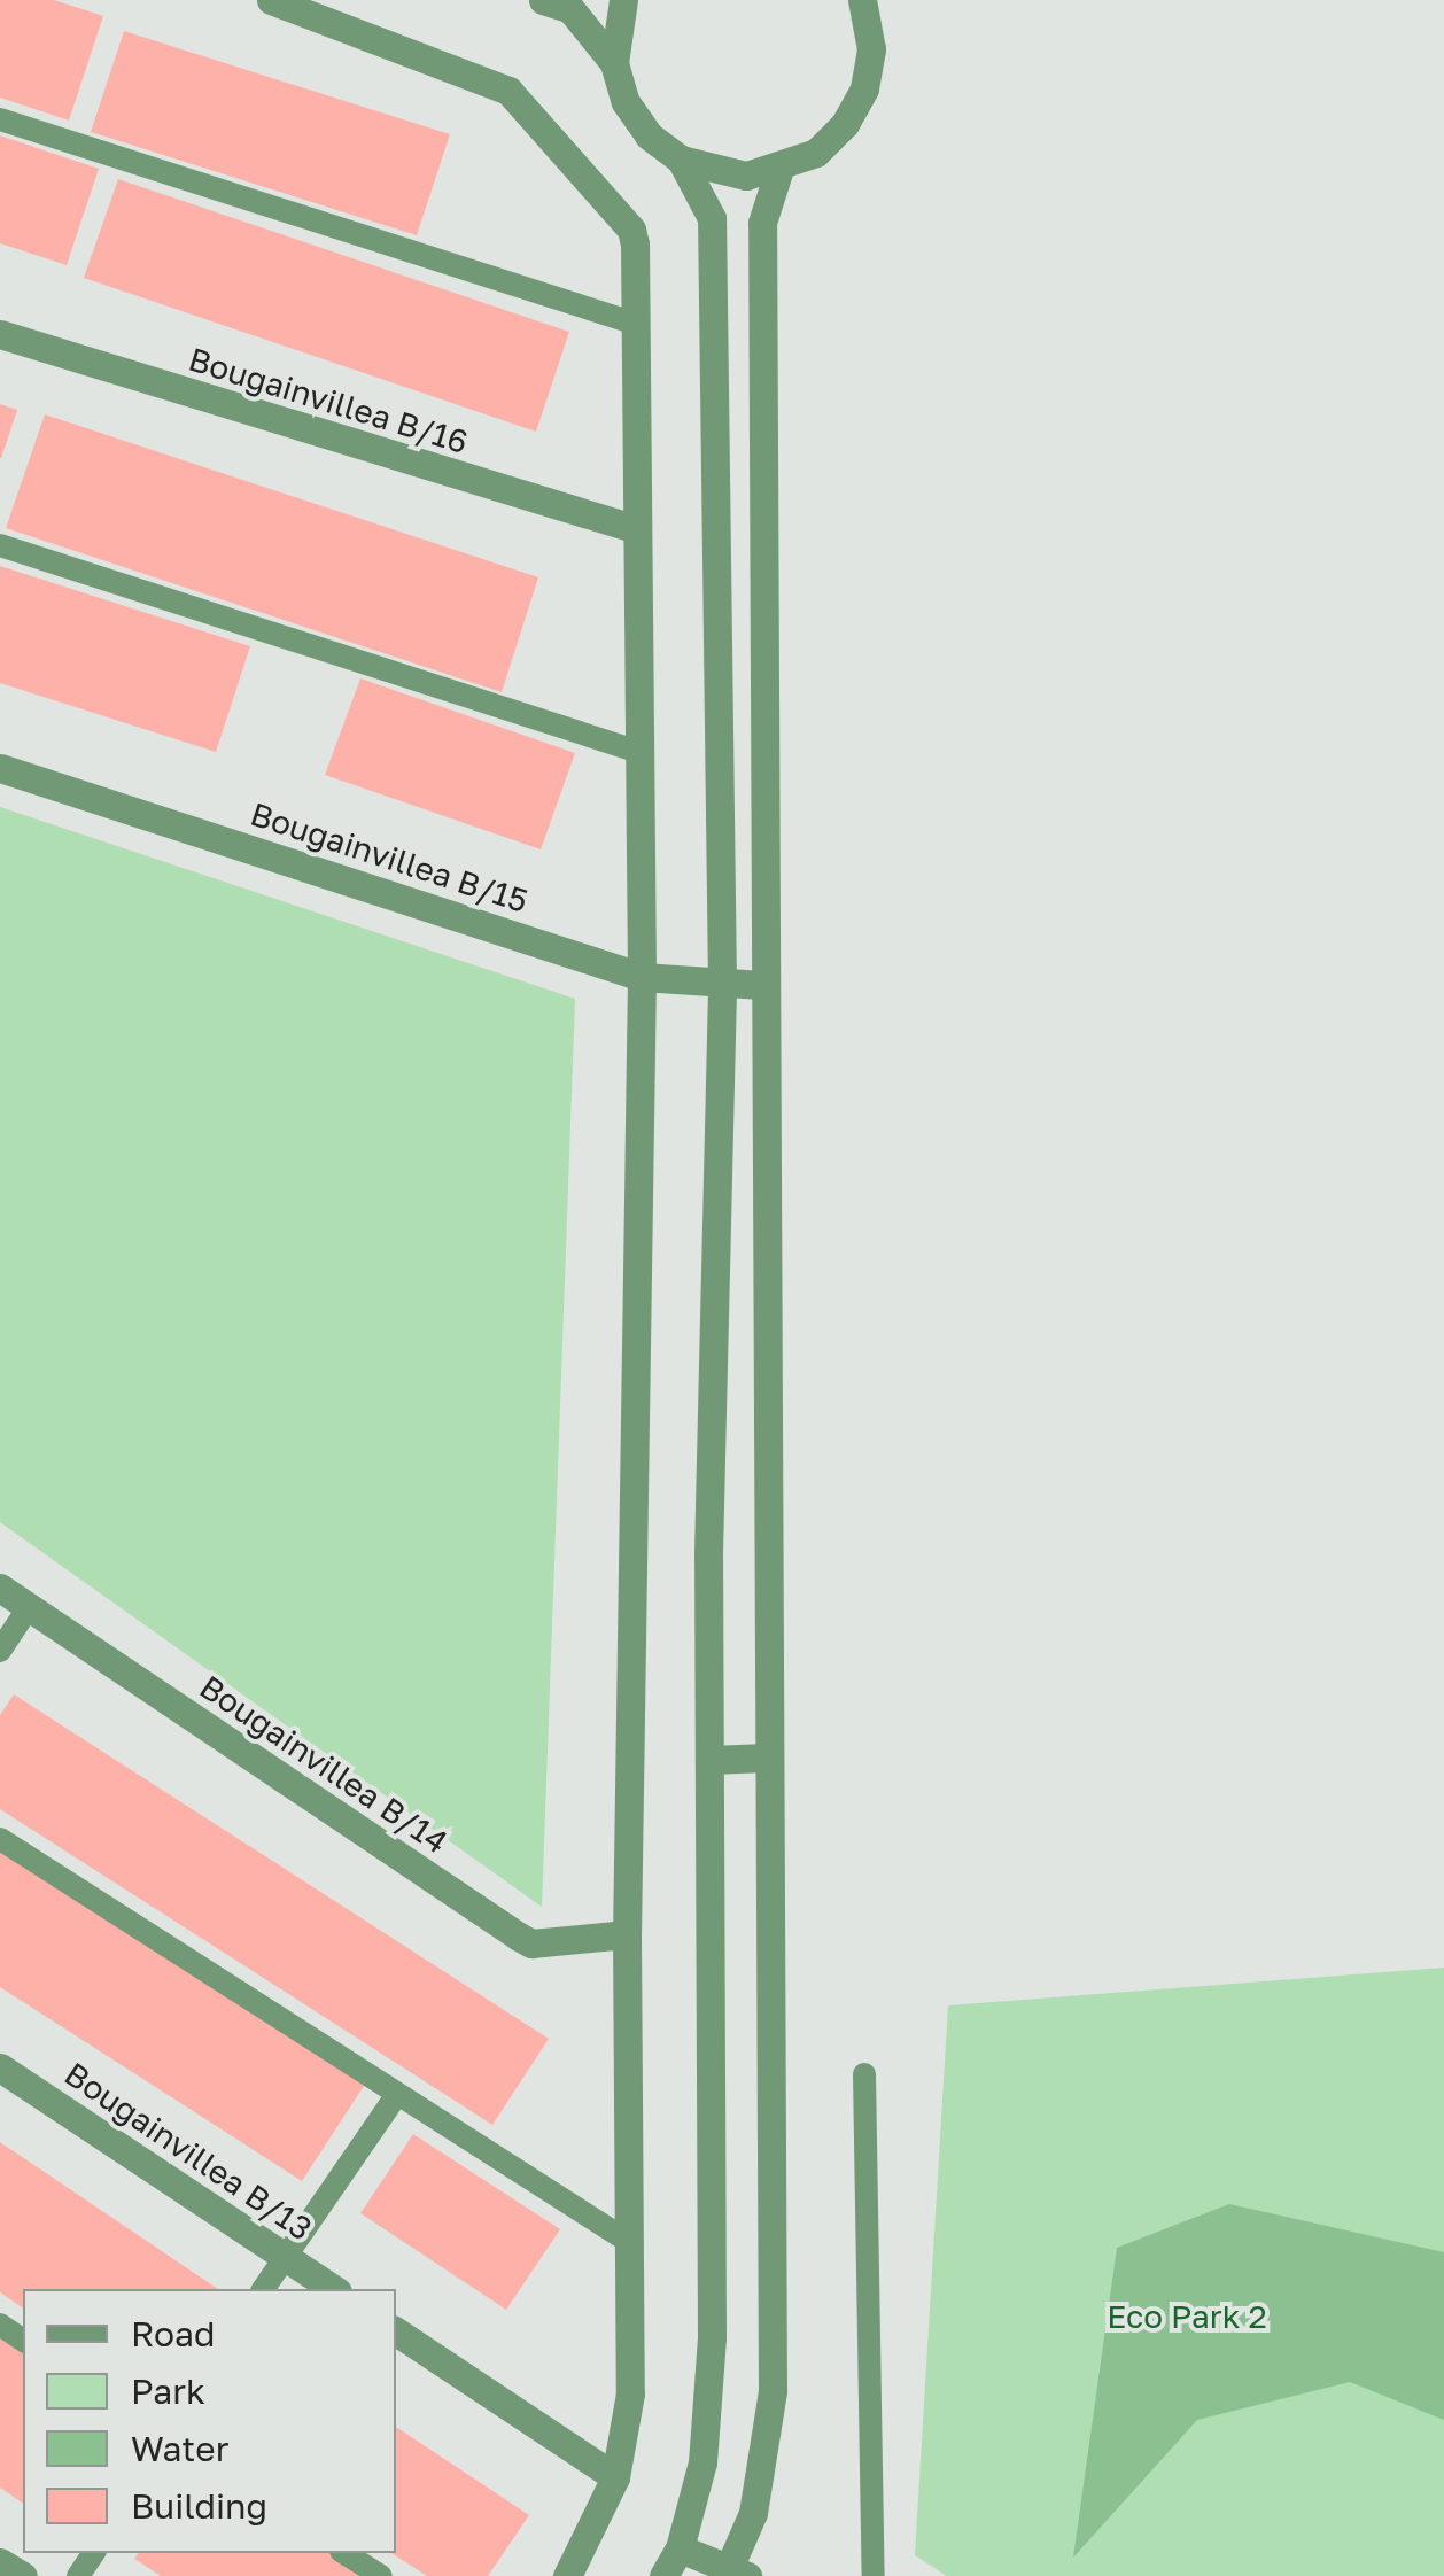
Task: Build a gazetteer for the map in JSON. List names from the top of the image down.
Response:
{
  "streets": {
    "street": [
      "Bougainvillea B/16",
      "Bougainvillea B/15",
      "Bougainvillea B/14",
      "Bougainvillea B/13"
    ]
  },
  "parks": ["Eco Park 2"],
  "legend": [
    "Road",
    "Park",
    "Water",
    "Building"
  ]
}
